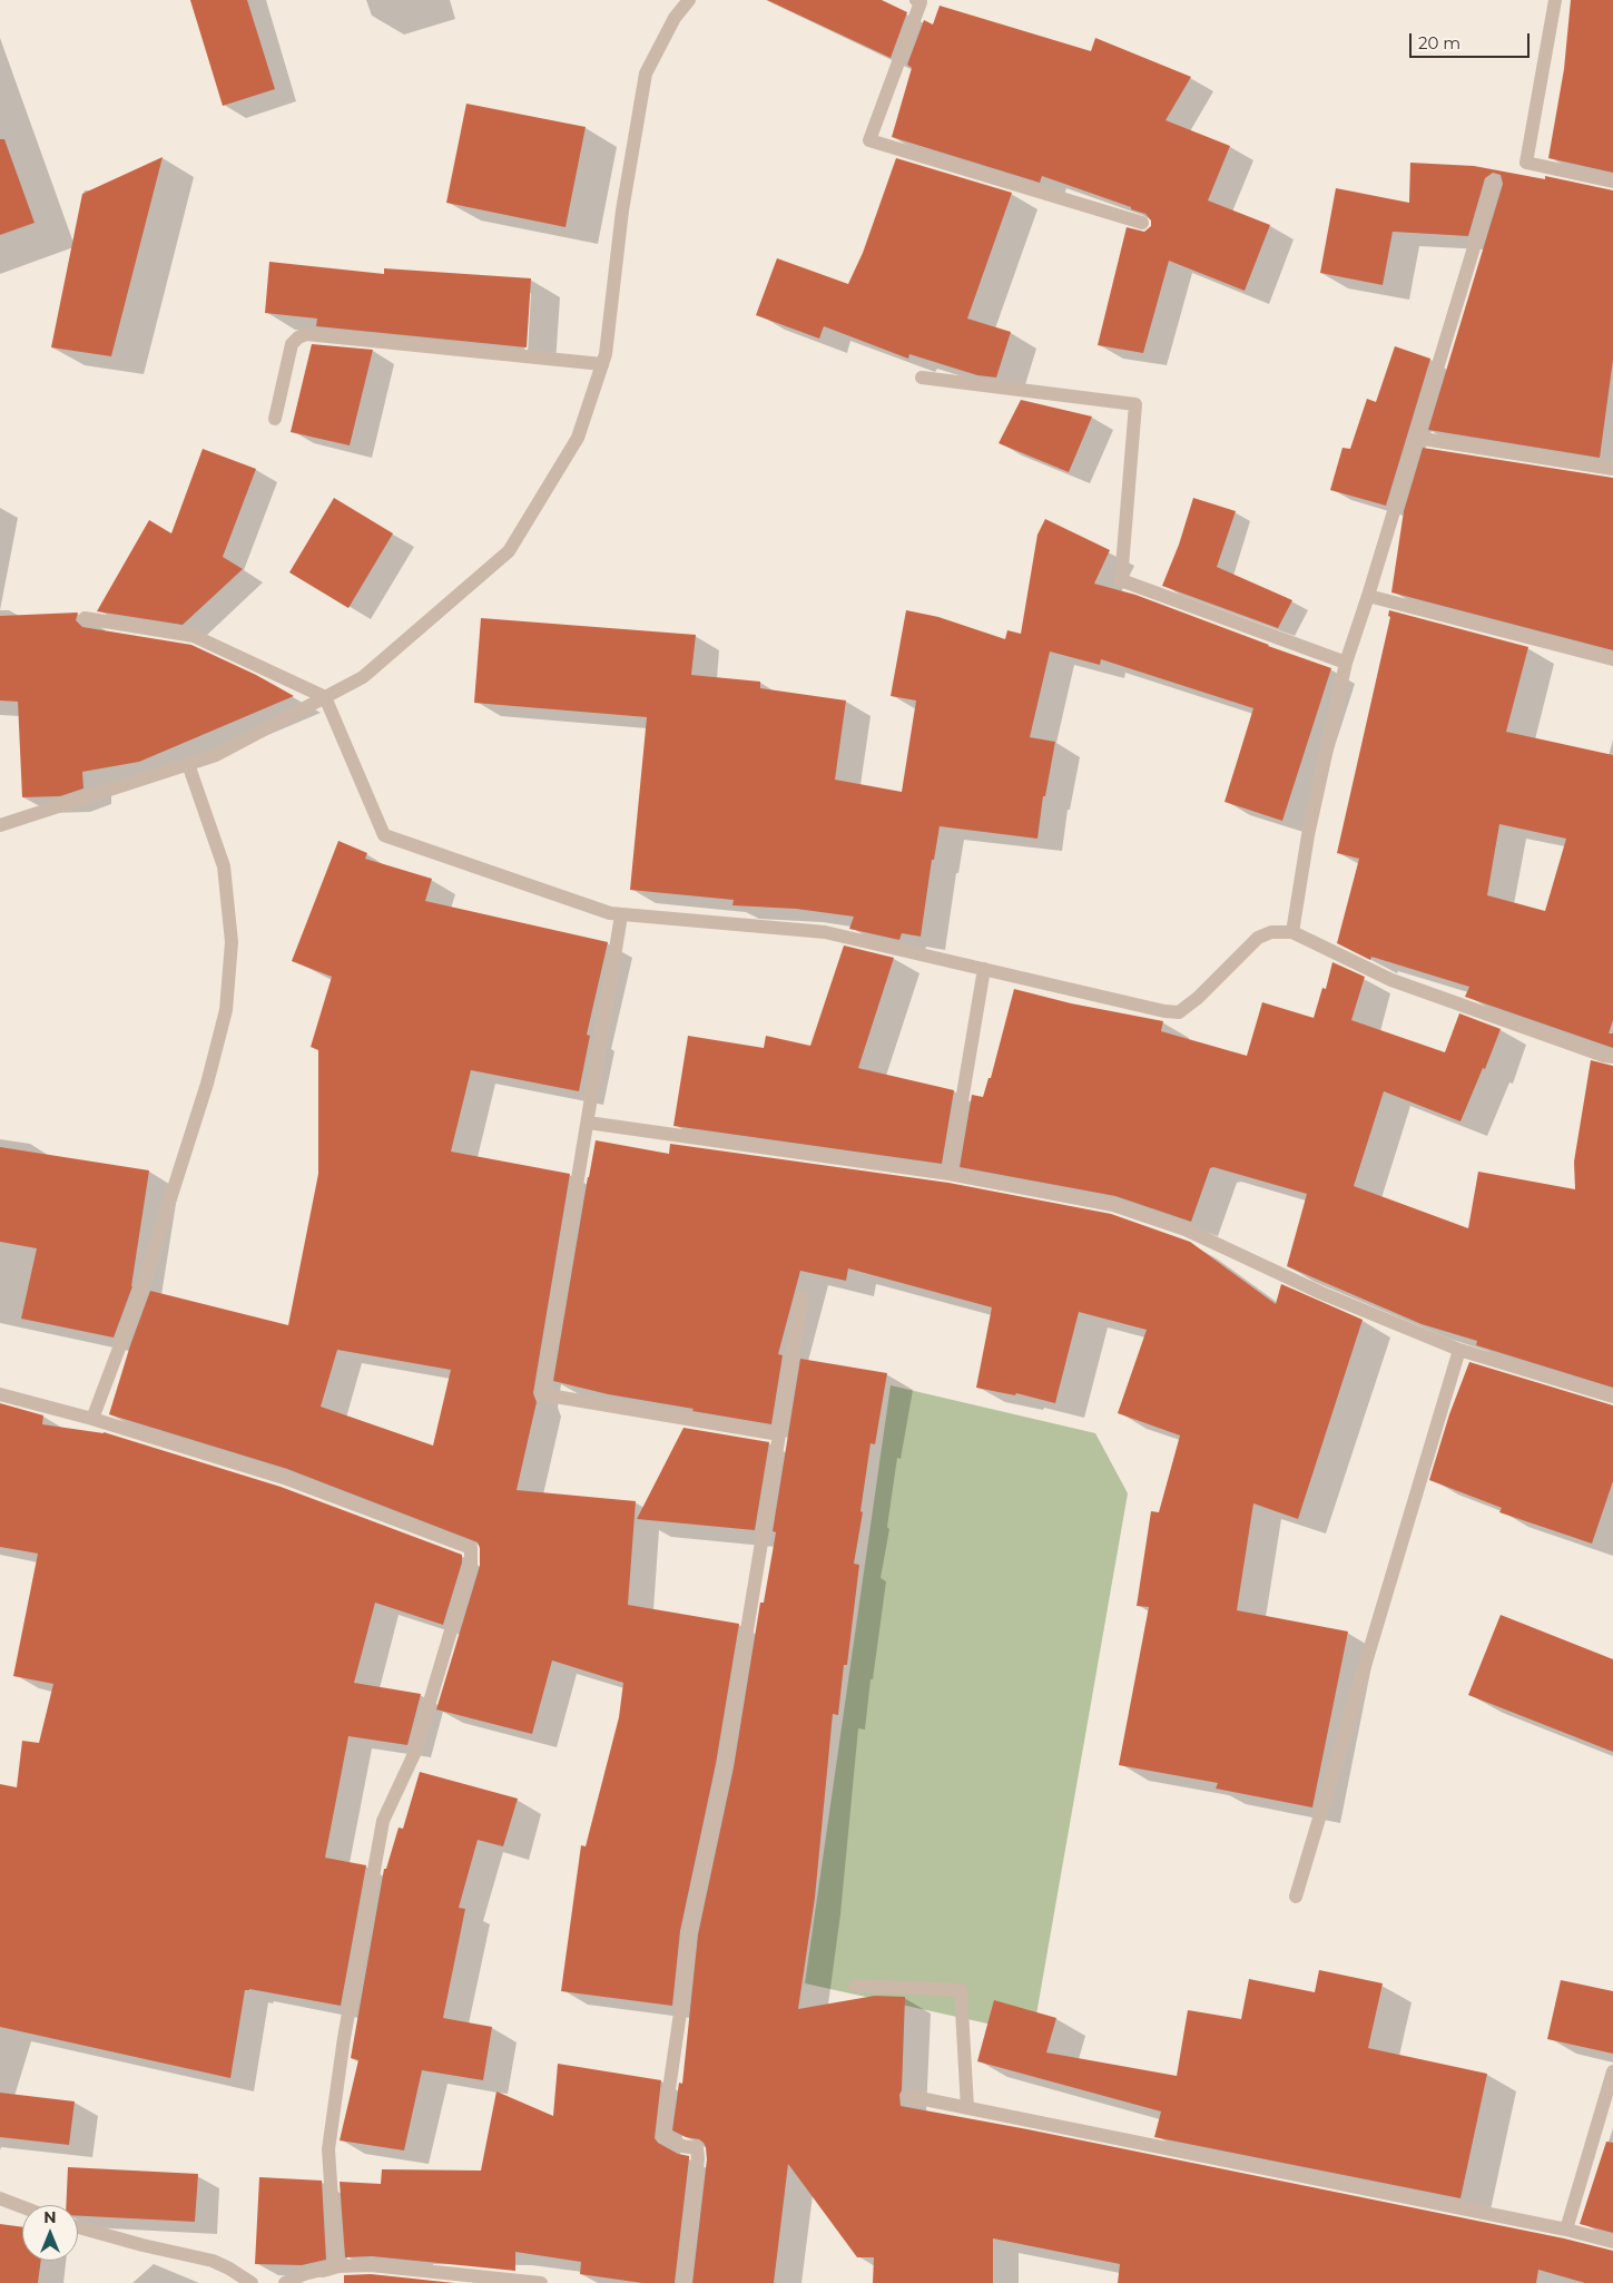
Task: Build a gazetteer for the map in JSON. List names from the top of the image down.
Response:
{
  "scale_bar": "20 m",
  "north": "top"
}
